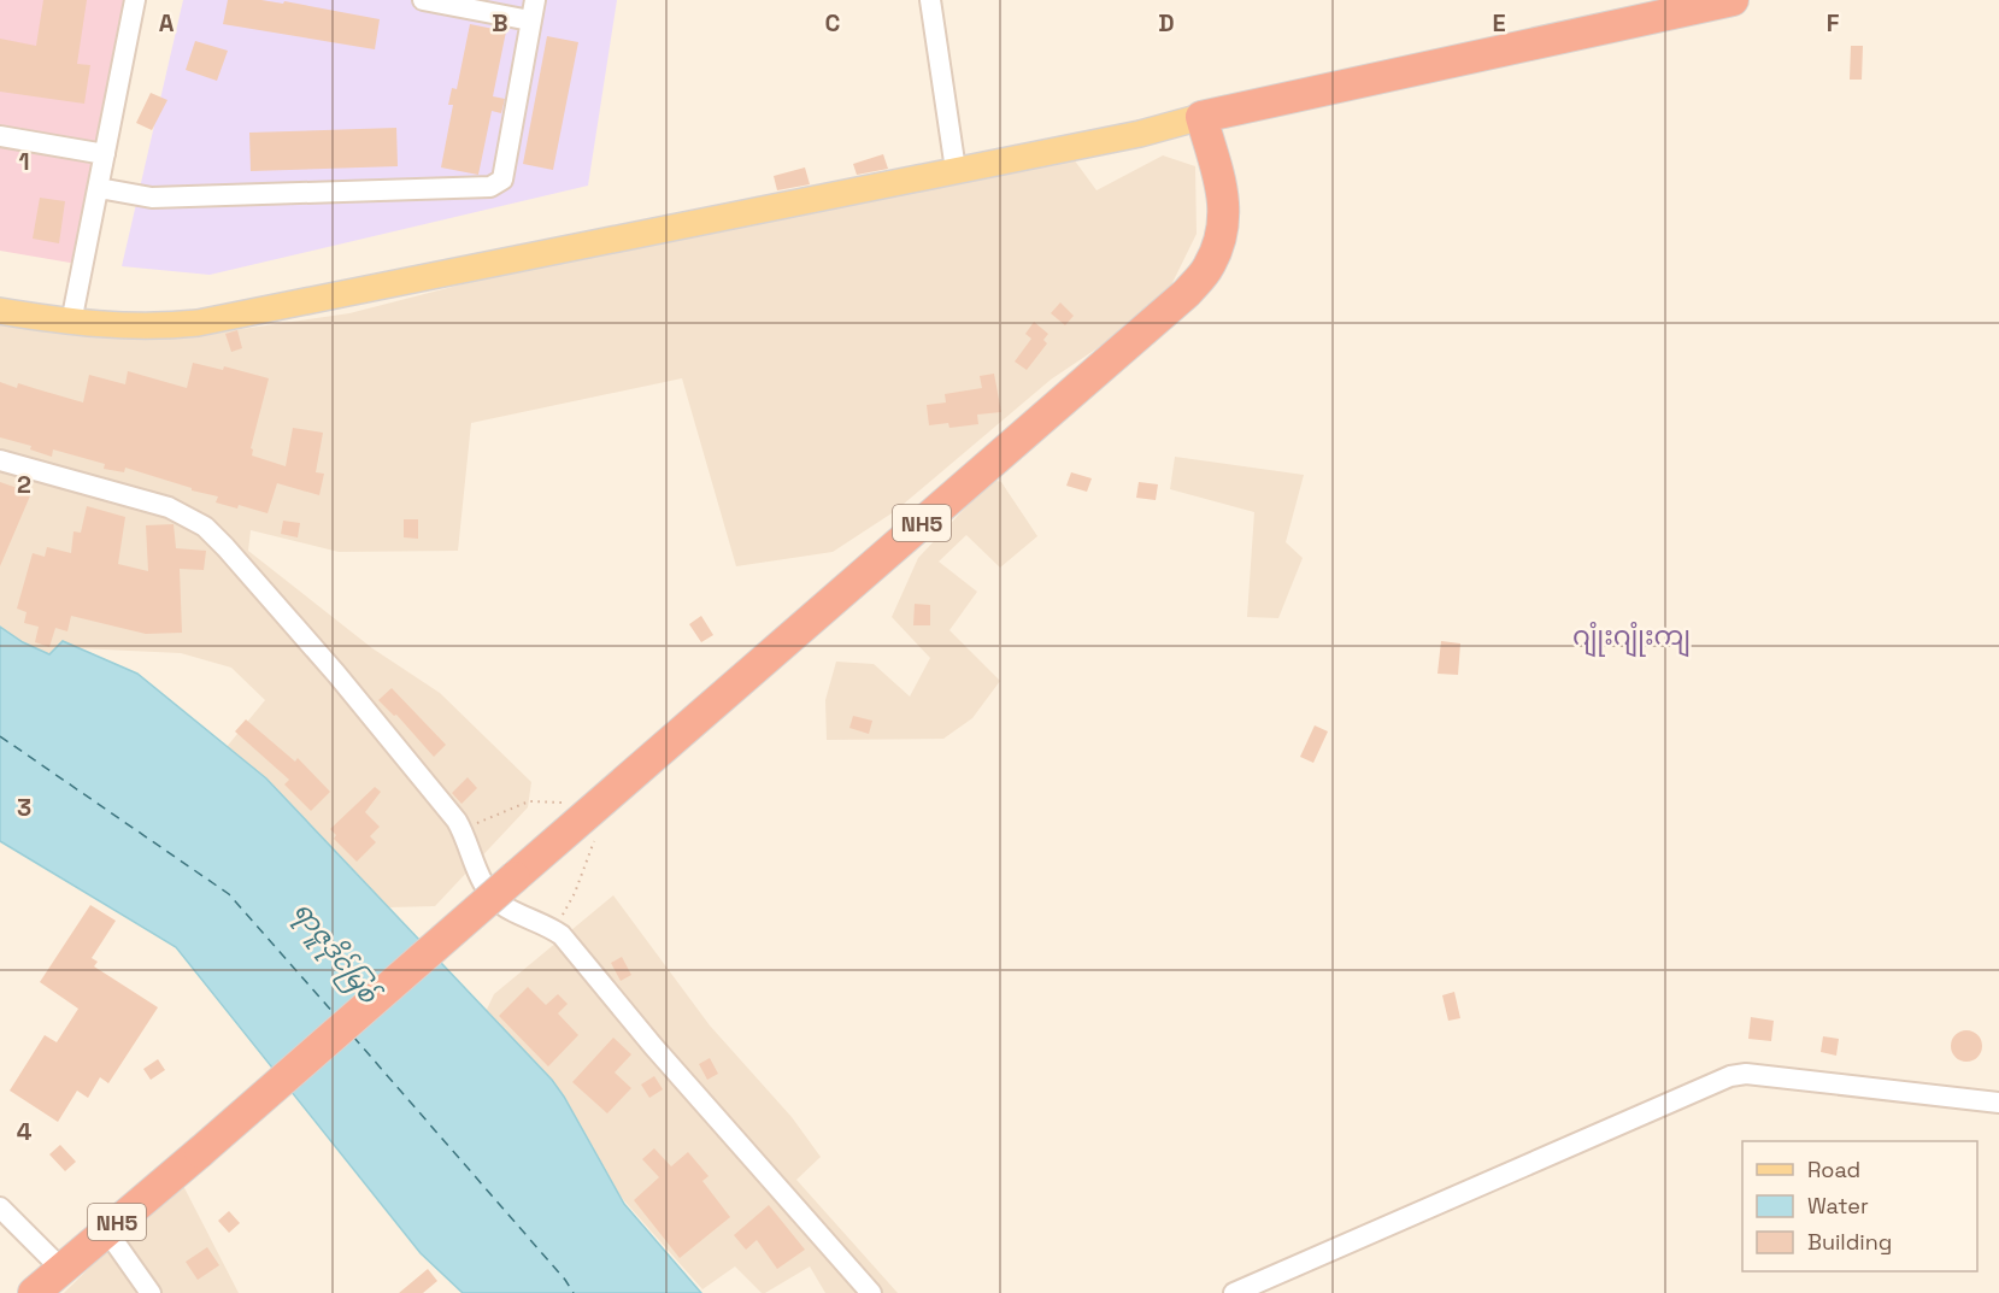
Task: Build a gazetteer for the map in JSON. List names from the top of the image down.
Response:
{
  "streets": {
    "highway": ["NH5"]
  },
  "districts": ["ဂျုံးဂျုံးကျ"],
  "water": ["ရာဇူဒိုင်မြစ်"],
  "legend": ["Road", "Water", "Building"],
  "grid": {
    "columns": [
      "A",
      "B",
      "C",
      "D",
      "E",
      "F"
    ],
    "rows": [
      "1",
      "2",
      "3",
      "4"
    ]
  }
}
